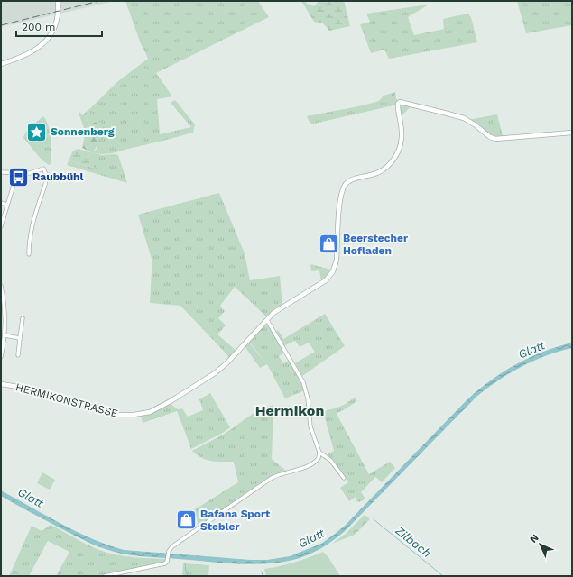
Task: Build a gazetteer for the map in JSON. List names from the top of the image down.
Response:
{
  "streets": {
    "street": ["HERMIKONSTRASSE"]
  },
  "districts": ["Hermikon"],
  "water": ["Glatt", "Zilbach"],
  "places": {
    "place": ["Sonnenberg"],
    "bus stop": ["Raubbühl"],
    "shop": ["Beerstecher Hofladen", "Bafana Sport Stebler"]
  },
  "scale_bar": "200 m",
  "north": "top left"
}
